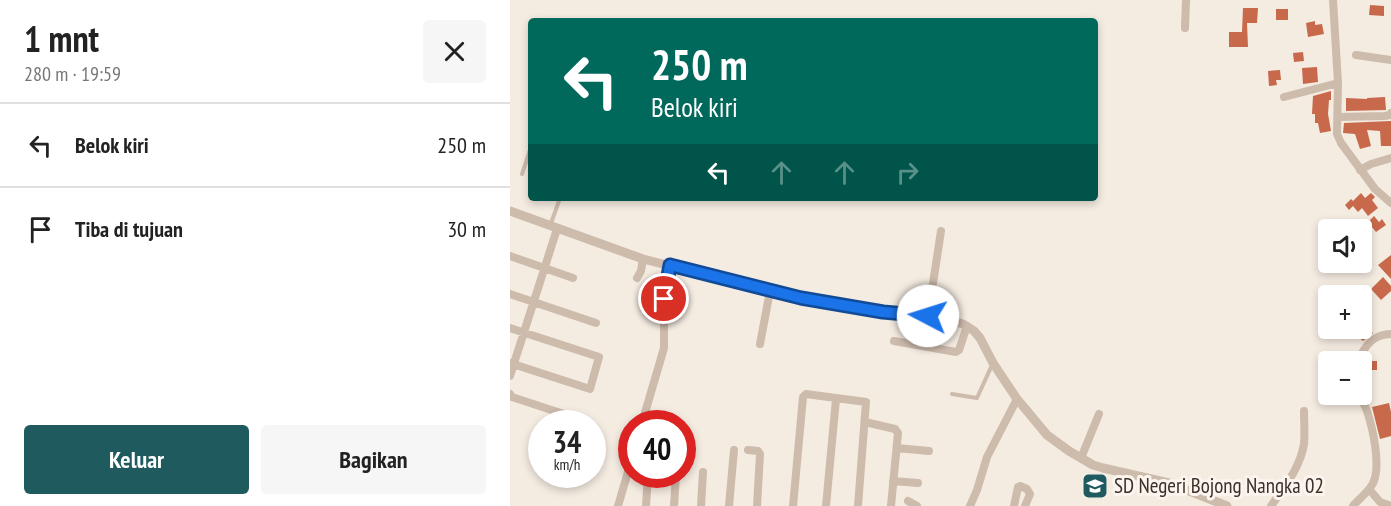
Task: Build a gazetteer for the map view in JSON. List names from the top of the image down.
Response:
{
  "places": {
    "school or university": ["SD Negeri Bojong Nangka 02"]
  },
  "page": {
    "heading": ["1 mnt", "280 m · 19:59"],
    "turn": ["250 m", "Belok kiri"],
    "list": [
      {
        "name": "Belok kiri",
        "value": "250 m"
      },
      {
        "name": "Tiba di tujuan",
        "value": "30 m"
      }
    ],
    "map_buttons": ["+", "−"],
    "speed": "34 km/h",
    "limit": "40",
    "buttons": ["Keluar", "Bagikan"]
  }
}
